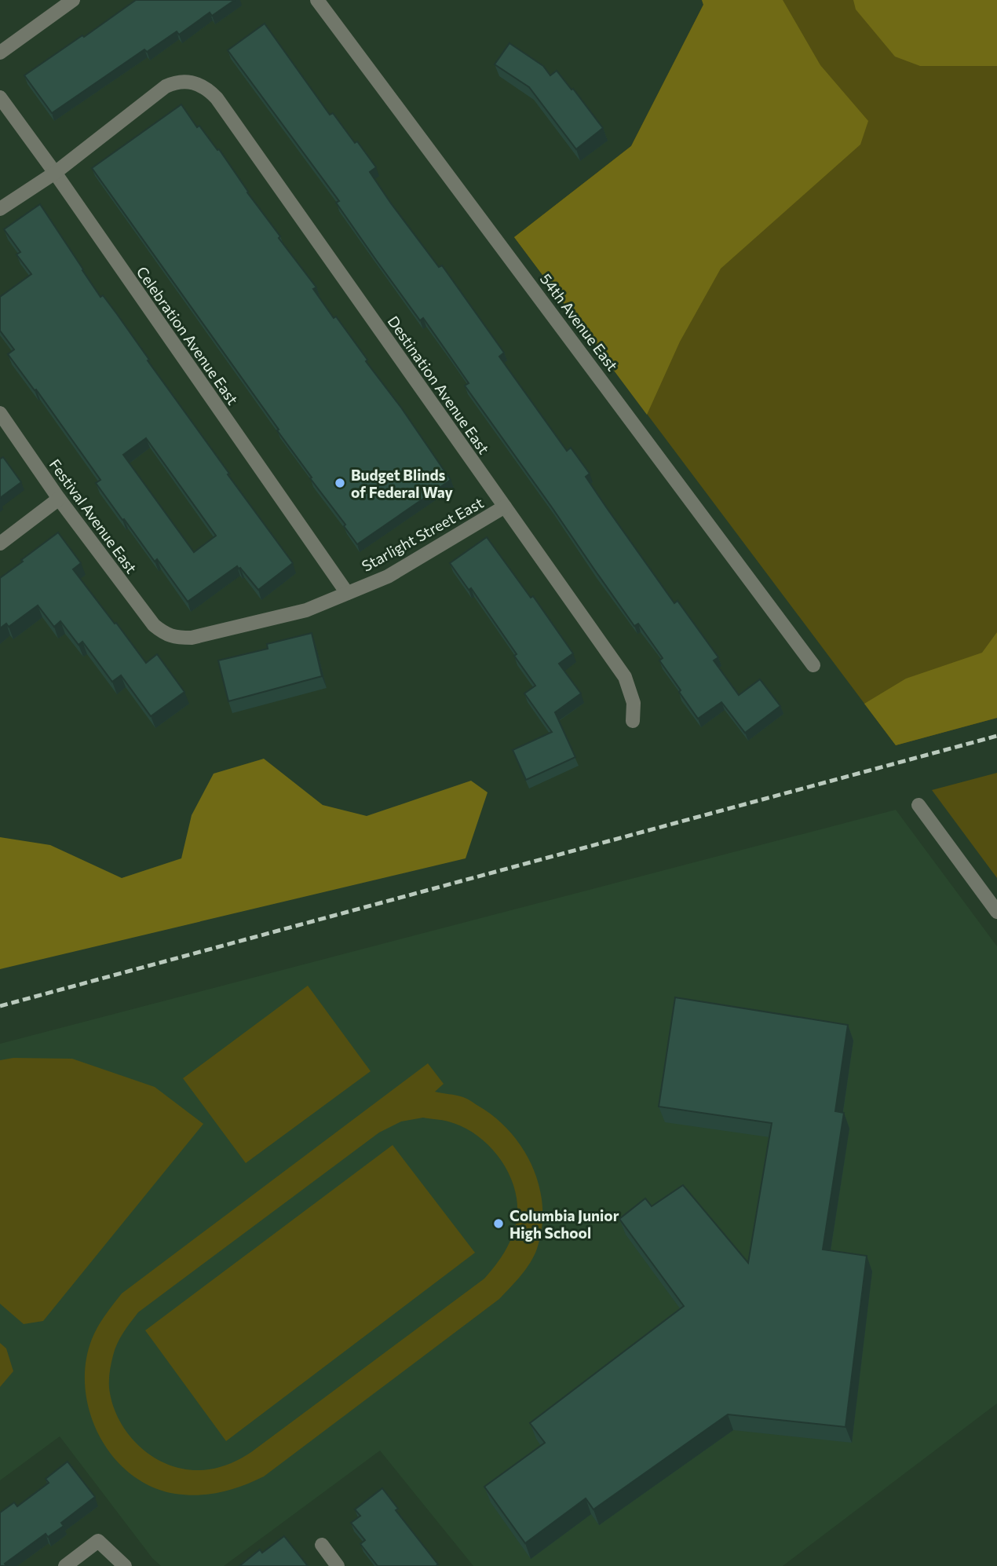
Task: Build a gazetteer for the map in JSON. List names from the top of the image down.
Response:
{
  "streets": {
    "street": [
      "54th Avenue East",
      "Celebration Avenue East",
      "Destination Avenue East",
      "Festival Avenue East",
      "Starlight Street East"
    ]
  },
  "crossings": [
    ["Celebration Avenue East", "Destination Avenue East"],
    ["Celebration Avenue East", "Starlight Street East"],
    ["Destination Avenue East", "Starlight Street East"],
    ["Festival Avenue East", "Starlight Street East"]
  ],
  "places": ["Budget Blinds of Federal Way", "Columbia Junior High School"]
}
